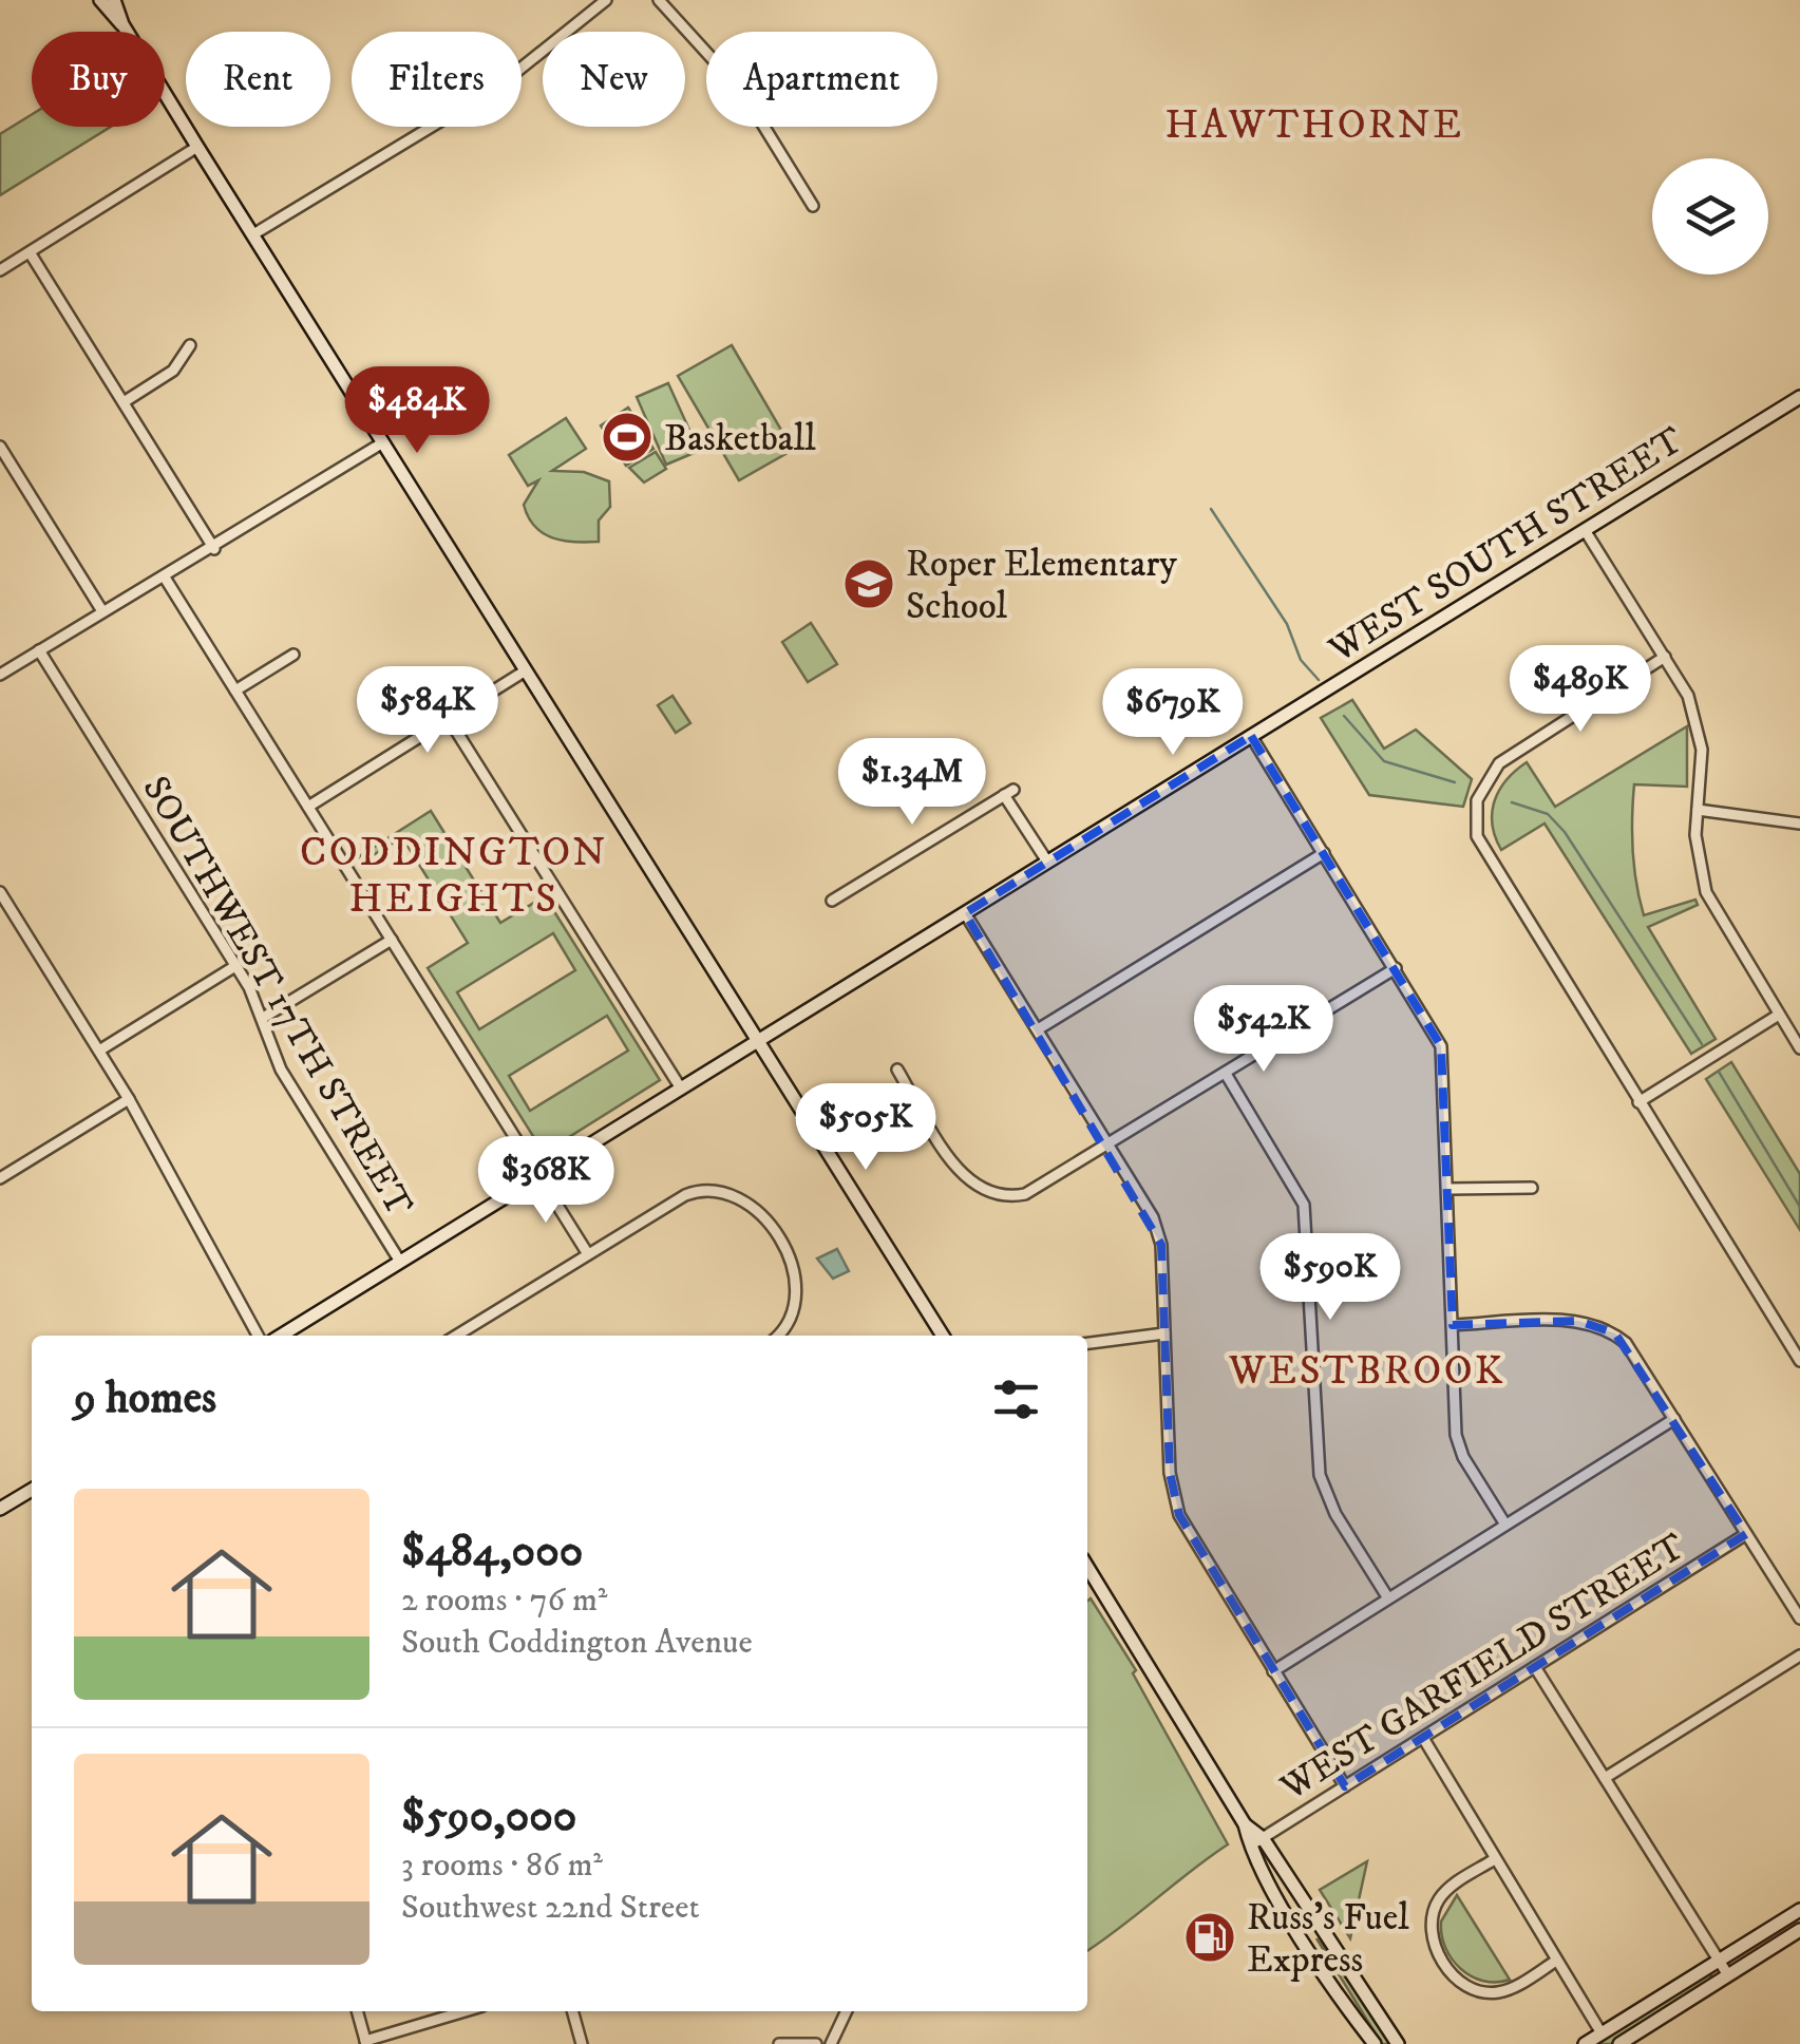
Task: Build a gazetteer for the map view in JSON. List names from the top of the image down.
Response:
{
  "streets": {
    "main road": ["WEST SOUTH STREET"],
    "street": ["SOUTHWEST 17TH STREET", "WEST GARFIELD STREET"]
  },
  "crossings": [
    ["WEST SOUTH STREET", "SOUTHWEST 17TH STREET"]
  ],
  "districts": ["HAWTHORNE", "CODDINGTON HEIGHTS", "WESTBROOK"],
  "places": {
    "sports": ["Basketball"],
    "school or university": ["Roper Elementary School"],
    "fuel station": ["Russ's Fuel Express"]
  },
  "page": {
    "chip": [
      "Buy",
      "Rent",
      "Filters",
      "New",
      "Apartment"
    ],
    "price": [
      "$484K",
      "$489K",
      "$584K",
      "$679K",
      "$1.34M",
      "$542K",
      "$505K",
      "$368K",
      "$590K"
    ],
    "heading": "9 homes",
    "list": [
      {
        "name": "$484,000",
        "note": "2 rooms · 76 m² · South Coddington Avenue"
      },
      {
        "name": "$590,000",
        "note": "3 rooms · 86 m² · Southwest 22nd Street"
      }
    ]
  }
}
